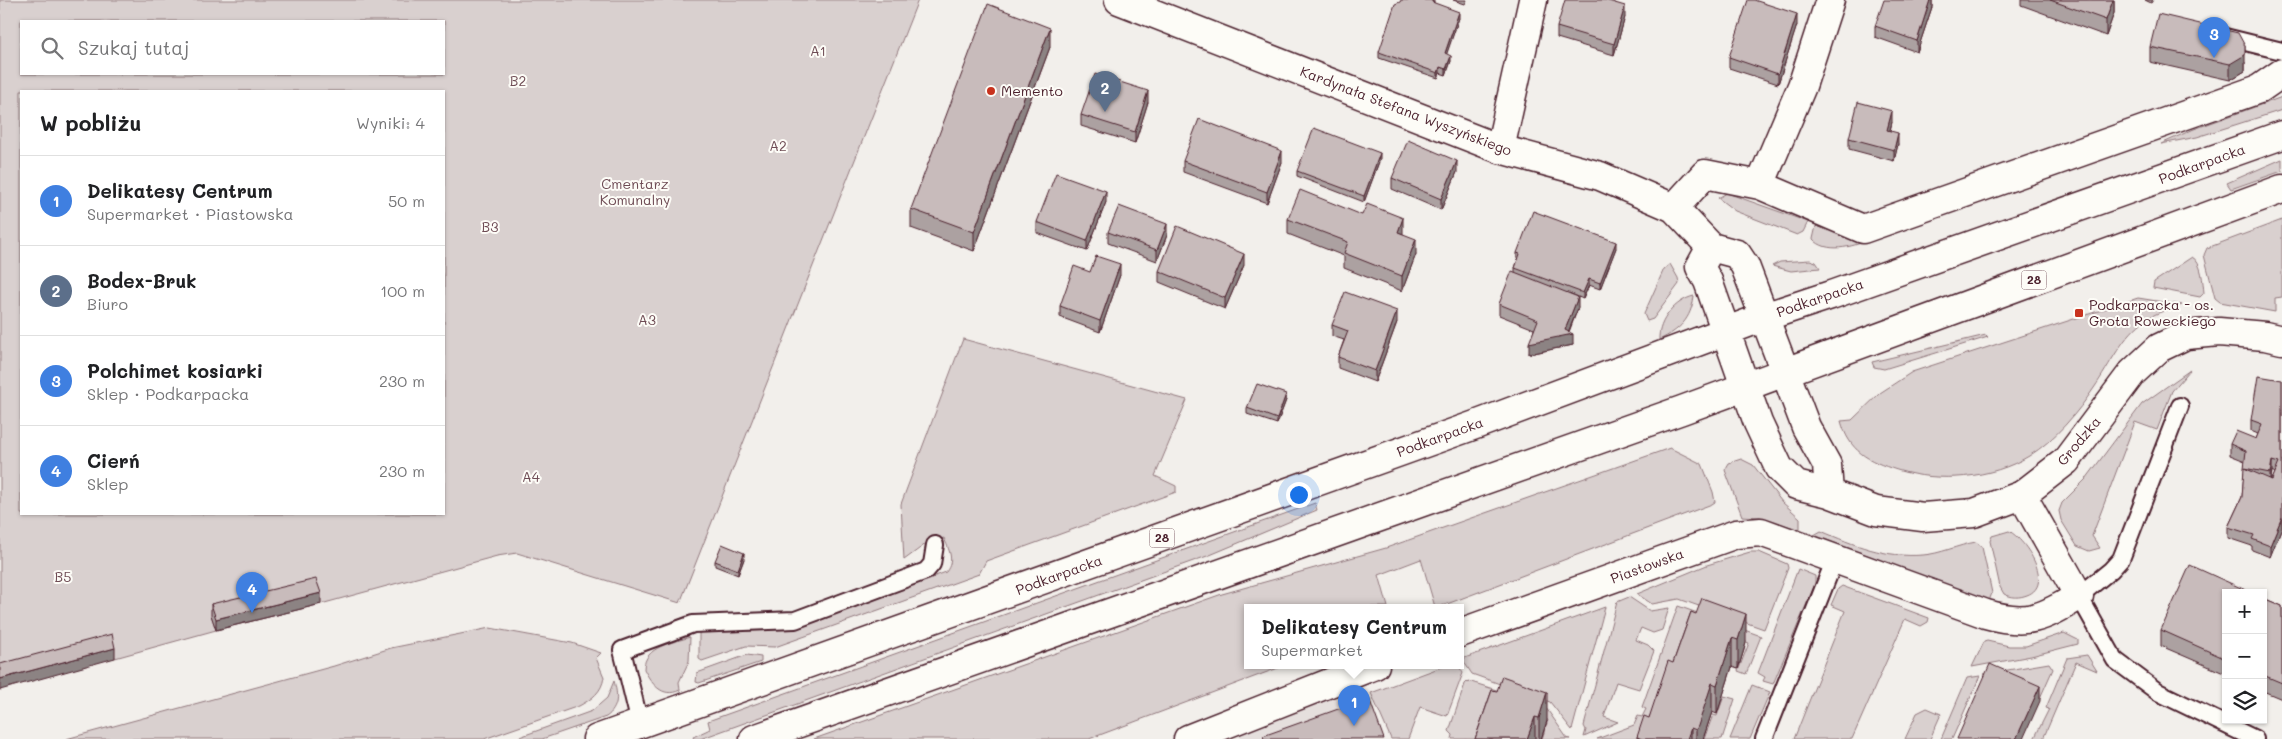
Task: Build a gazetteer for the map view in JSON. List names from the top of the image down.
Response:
{
  "streets": {
    "street": [
      "Kardynała Stefana Wyszyńskiego",
      "Podkarpacka",
      "28",
      "Grodzka",
      "Piastowska"
    ]
  },
  "crossings": [
    ["Kardynała Stefana Wyszyńskiego", "Grodzka"],
    ["Podkarpacka", "Grodzka"],
    ["28", "Grodzka"]
  ],
  "parks": [
    "A1",
    "B2",
    "A2",
    "Cmentarz Komunalny",
    "B3",
    "A3",
    "A4",
    "B5"
  ],
  "places": {
    "other": ["Memento"],
    "transit": ["Podkarpacka - os. Grota Roweckiego"]
  },
  "page": {
    "pins": [
      "3",
      "2",
      "4",
      "1"
    ],
    "search": "Szukaj tutaj",
    "heading": ["W pobliżu", "Wyniki: 4"],
    "list": [
      {
        "mark": "1",
        "name": "Delikatesy Centrum",
        "note": "Supermarket · Piastowska",
        "value": "50 m"
      },
      {
        "mark": "2",
        "name": "Bodex-Bruk",
        "note": "Biuro",
        "value": "100 m"
      },
      {
        "mark": "3",
        "name": "Polchimet kosiarki",
        "note": "Sklep · Podkarpacka",
        "value": "230 m"
      },
      {
        "mark": "4",
        "name": "Cierń",
        "note": "Sklep",
        "value": "230 m"
      }
    ],
    "map_buttons": ["+", "−"],
    "popup": ["Delikatesy Centrum", "Supermarket"]
  }
}
